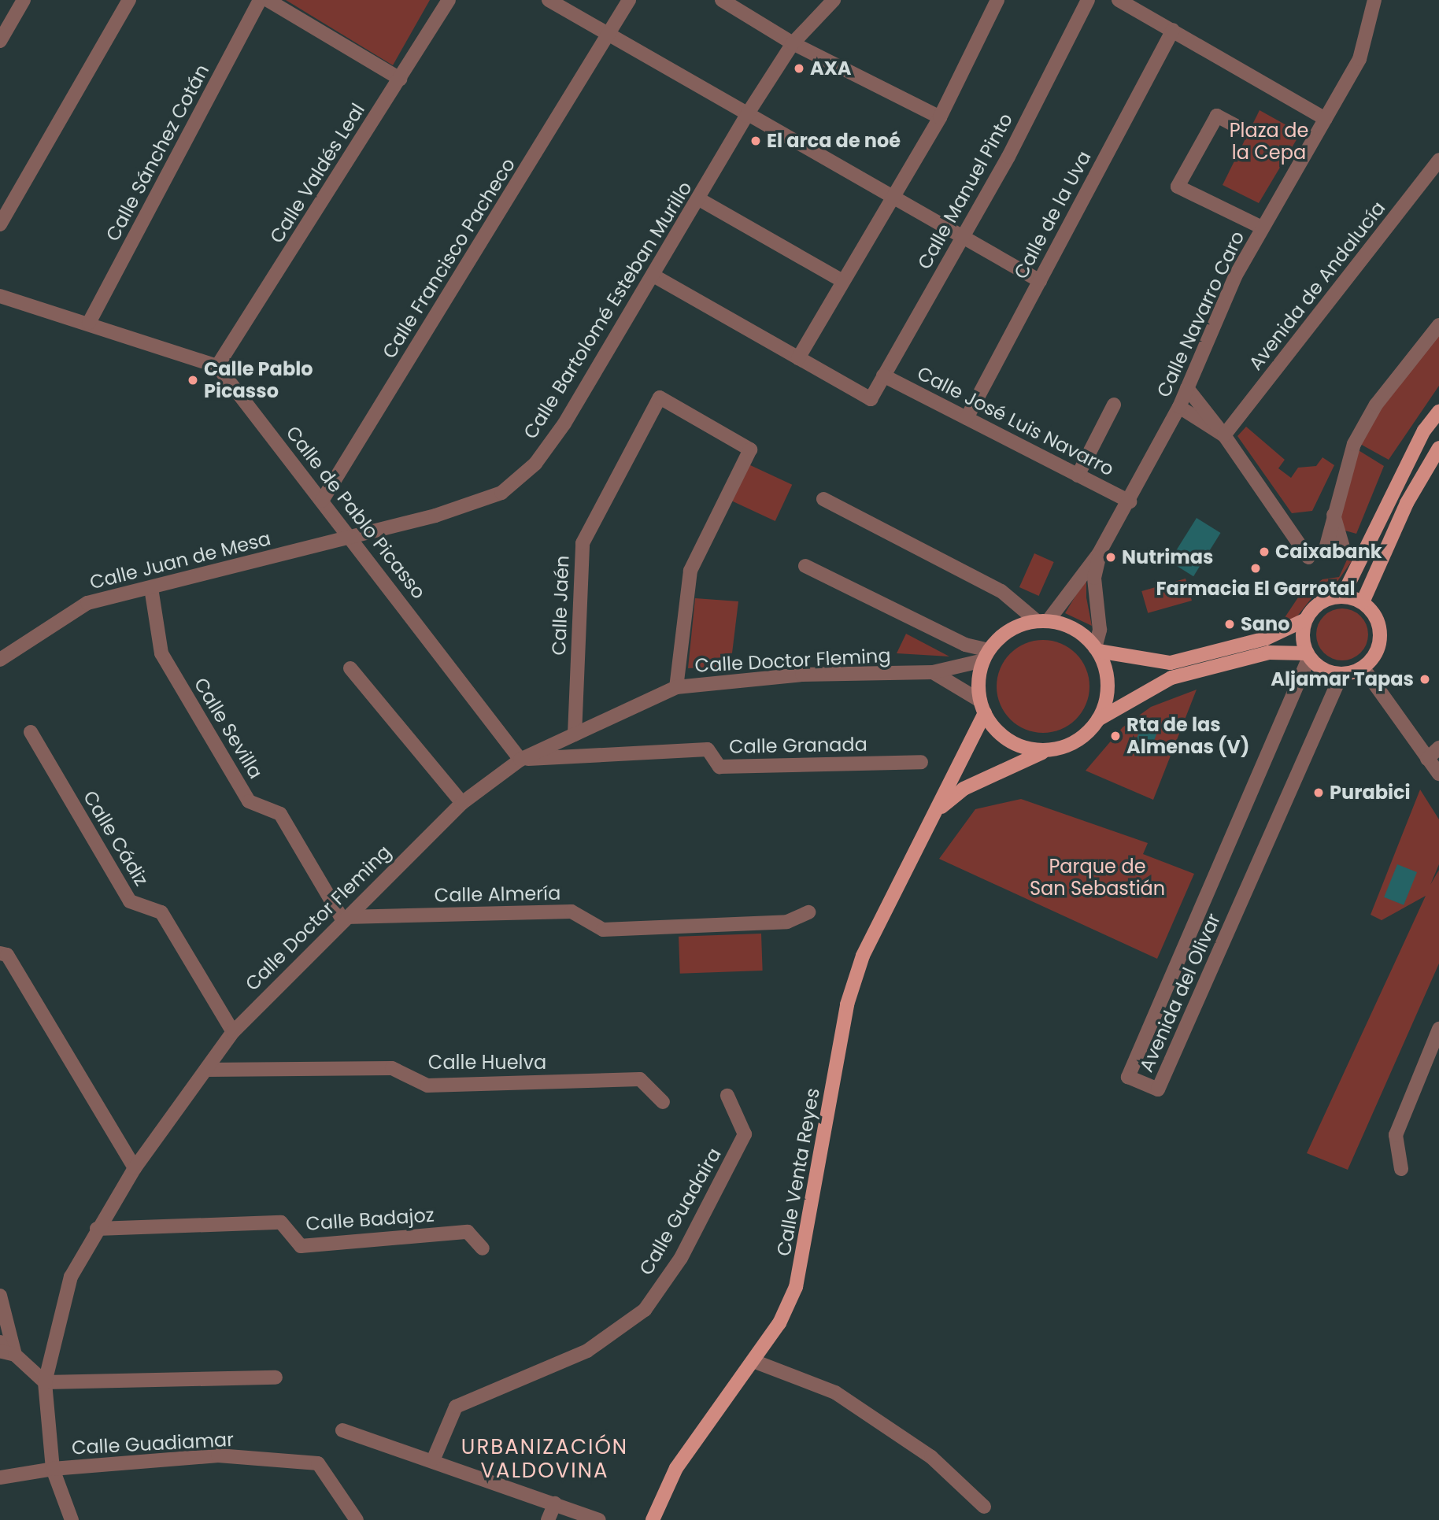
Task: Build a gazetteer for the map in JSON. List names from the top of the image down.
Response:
{
  "streets": {
    "main road": ["Calle Venta Reyes"],
    "street": [
      "Calle Sánchez Cotán",
      "Calle Valdés Leal",
      "Calle Manuel Pinto",
      "Calle de la Uva",
      "Calle Francisco Pacheco",
      "Avenida de Andalucía",
      "Calle Bartolomé Esteban Murillo",
      "Calle Navarro Caro",
      "Calle José Luis Navarro",
      "Calle de Pablo Picasso",
      "Calle Juan de Mesa",
      "Calle Jaén",
      "Calle Doctor Fleming",
      "Calle Sevilla",
      "Calle Granada",
      "Calle Cádiz",
      "Calle Almería",
      "Avenida del Olivar",
      "Calle Huelva",
      "Calle Guadaira",
      "Calle Badajoz",
      "Calle Guadiamar"
    ]
  },
  "crossings": [
    ["Calle Valdés Leal", "Calle de Pablo Picasso"],
    ["Calle Manuel Pinto", "Calle José Luis Navarro"],
    ["Calle de la Uva", "Calle José Luis Navarro"],
    ["Calle Francisco Pacheco", "Calle de Pablo Picasso"],
    ["Calle Bartolomé Esteban Murillo", "Calle de Pablo Picasso"],
    ["Calle Bartolomé Esteban Murillo", "Calle Juan de Mesa"],
    ["Calle Navarro Caro", "Calle José Luis Navarro"],
    ["Calle Navarro Caro", "Calle Doctor Fleming"],
    ["Calle Navarro Caro", "Calle Venta Reyes"],
    ["Calle de Pablo Picasso", "Calle Juan de Mesa"],
    ["Calle de Pablo Picasso", "Calle Doctor Fleming"],
    ["Calle de Pablo Picasso", "Calle Granada"],
    ["Calle Juan de Mesa", "Calle Sevilla"],
    ["Calle Jaén", "Calle Doctor Fleming"],
    ["Calle Doctor Fleming", "Calle Sevilla"],
    ["Calle Doctor Fleming", "Calle Granada"],
    ["Calle Doctor Fleming", "Calle Cádiz"],
    ["Calle Doctor Fleming", "Calle Almería"],
    ["Calle Doctor Fleming", "Calle Huelva"],
    ["Calle Doctor Fleming", "Calle Venta Reyes"],
    ["Calle Doctor Fleming", "Calle Badajoz"],
    ["Calle Doctor Fleming", "Calle Guadiamar"],
    ["Calle Sevilla", "Calle Almería"]
  ],
  "districts": ["URBANIZACIÓN VALDOVINA"],
  "parks": ["Plaza de la Cepa", "Parque de San Sebastián"],
  "places": [
    "AXA",
    "El arca de noé",
    "Calle Pablo Picasso",
    "Caixabank",
    "Nutrimas",
    "Farmacia El Garrotal",
    "Sano",
    "Aljamar Tapas",
    "Rta de las Almenas (V)",
    "Purabici"
  ]
}
